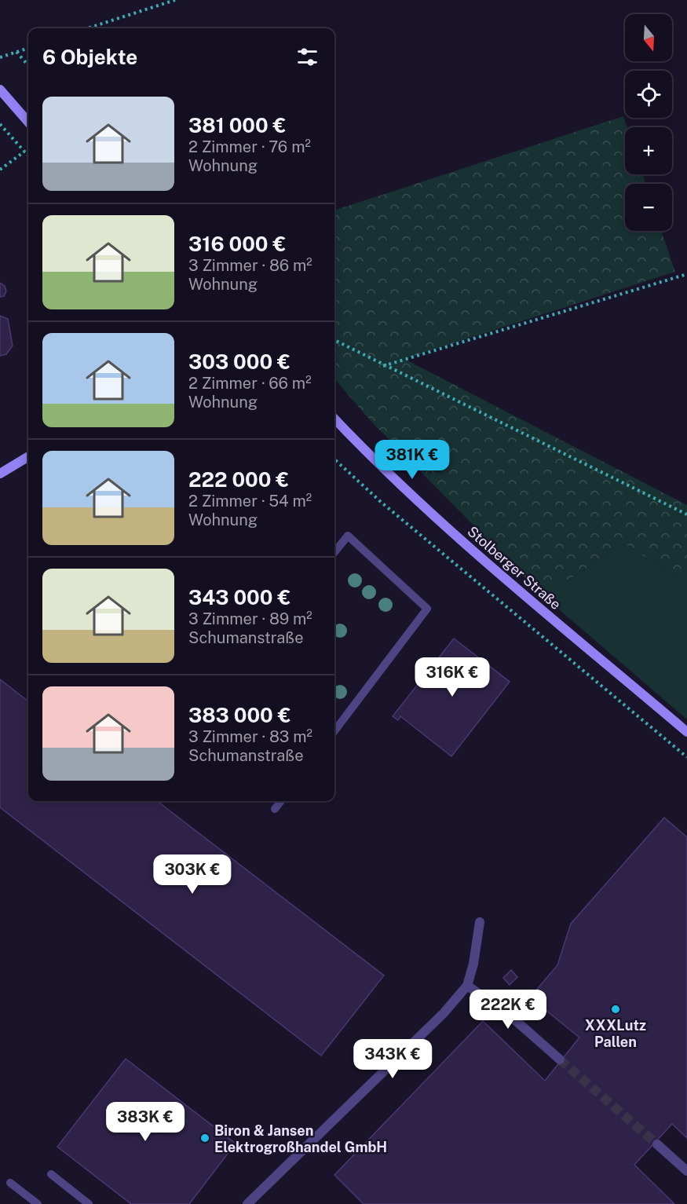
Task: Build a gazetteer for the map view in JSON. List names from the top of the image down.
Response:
{
  "streets": {
    "main road": ["Stolberger Straße"]
  },
  "places": ["XXXLutz Pallen", "Biron & Jansen Elektrogroßhandel GmbH"],
  "north": "bottom",
  "page": {
    "map_buttons": ["+", "−"],
    "heading": "6 Objekte",
    "list": [
      {
        "name": "381 000 €",
        "note": "2 Zimmer · 76 m² · Wohnung"
      },
      {
        "name": "316 000 €",
        "note": "3 Zimmer · 86 m² · Wohnung"
      },
      {
        "name": "303 000 €",
        "note": "2 Zimmer · 66 m² · Wohnung"
      },
      {
        "name": "222 000 €",
        "note": "2 Zimmer · 54 m² · Wohnung"
      },
      {
        "name": "343 000 €",
        "note": "3 Zimmer · 89 m² · Schumanstraße"
      },
      {
        "name": "383 000 €",
        "note": "3 Zimmer · 83 m² · Schumanstraße"
      }
    ],
    "price": [
      "381K €",
      "316K €",
      "303K €",
      "222K €",
      "343K €",
      "383K €"
    ]
  }
}
